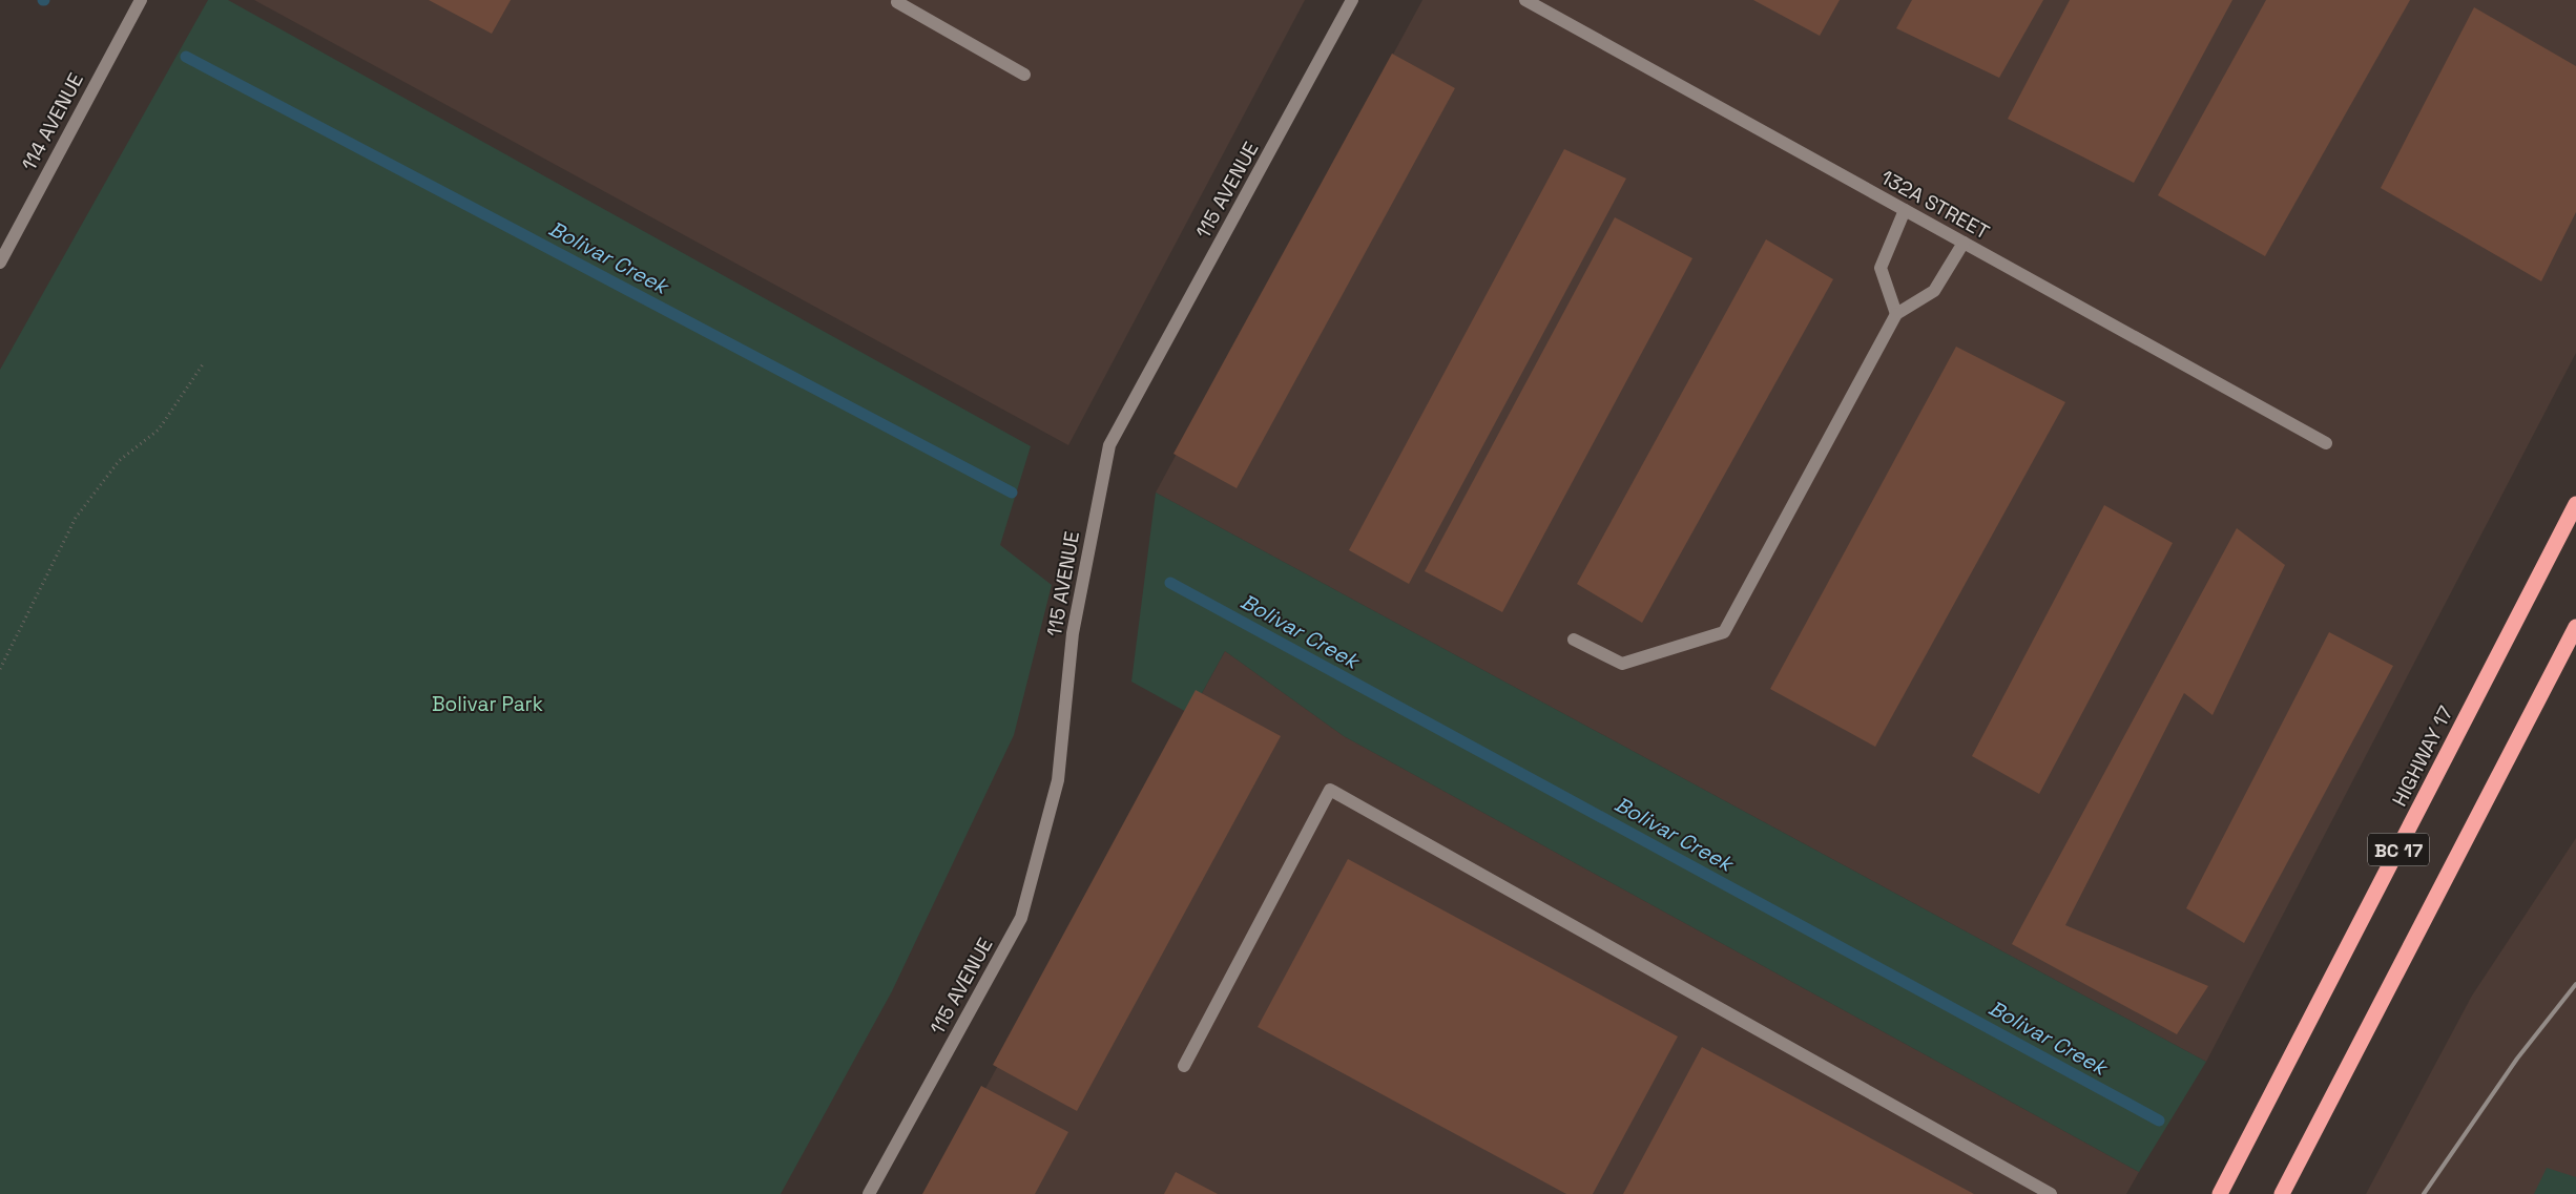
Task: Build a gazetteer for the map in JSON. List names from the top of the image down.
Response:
{
  "streets": {
    "highway": ["HIGHWAY 17", "BC 17"],
    "street": ["114 AVENUE", "115 AVENUE", "132A STREET"]
  },
  "water": ["Bolivar Creek"],
  "parks": ["Bolivar Park"]
}
